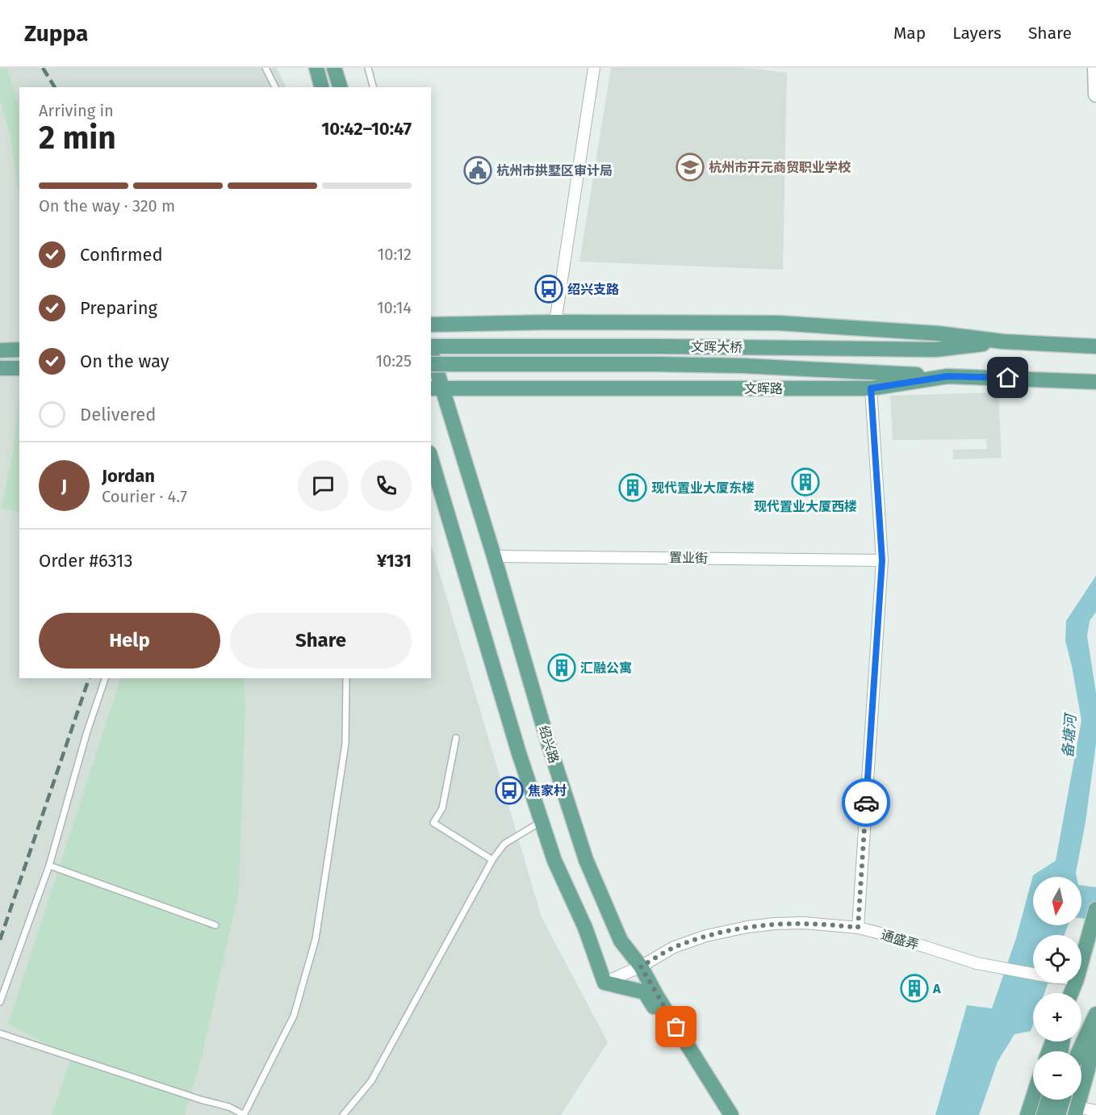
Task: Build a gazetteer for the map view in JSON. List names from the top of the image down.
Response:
{
  "streets": {
    "main road": ["文晖大桥", "文晖路", "绍兴路"],
    "street": ["置业街", "通盛弄"]
  },
  "crossings": [
    ["文晖大桥", "文晖路"],
    ["文晖路", "绍兴路"],
    ["置业街", "绍兴路"],
    ["绍兴路", "通盛弄"]
  ],
  "water": ["备塘河"],
  "places": {
    "school or university": ["杭州市开元商贸职业学校"],
    "public building": ["杭州市拱墅区审计局"],
    "bus stop": ["绍兴支路", "焦家村"],
    "building": [
      "现代置业大厦西楼",
      "现代置业大厦东楼",
      "汇融公寓",
      "A"
    ]
  },
  "north": "bottom",
  "page": {
    "header": "Zuppa",
    "nav": ["Map", "Layers", "Share"],
    "heading": ["2 min", "Arriving in", "10:42–10:47"],
    "panel": [
      "Jordan",
      "Courier · 4.7",
      "Order #6313",
      "¥131"
    ],
    "bar": "On the way · 320 m",
    "list": [
      ["Confirmed", "10:12"],
      ["Preparing", "10:14"],
      ["On the way", "10:25"],
      "Delivered"
    ],
    "round": "J",
    "buttons": ["Help", "Share"],
    "map_buttons": ["+", "−"]
  }
}
